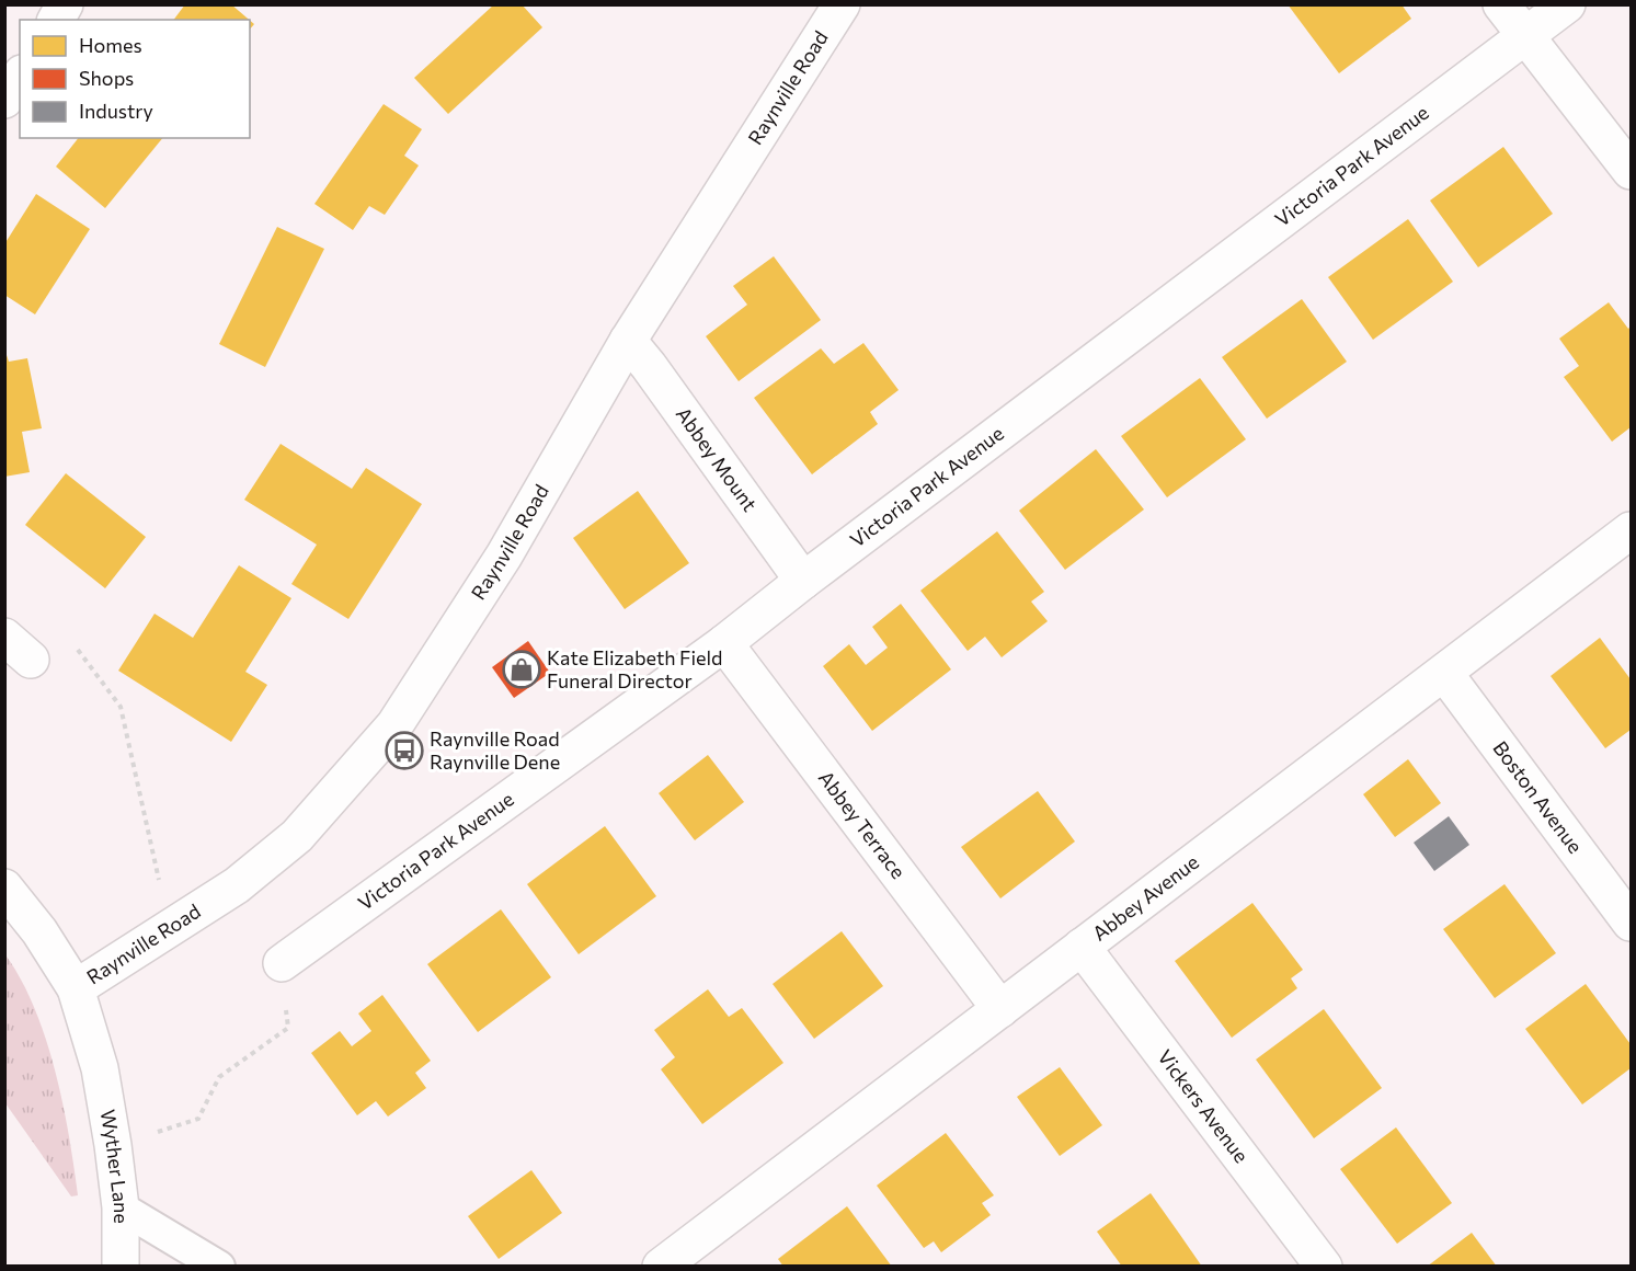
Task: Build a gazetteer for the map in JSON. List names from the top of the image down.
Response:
{
  "streets": {
    "street": [
      "Raynville Road",
      "Victoria Park Avenue",
      "Abbey Mount",
      "Boston Avenue",
      "Abbey Terrace",
      "Abbey Avenue",
      "Vickers Avenue",
      "Wyther Lane"
    ]
  },
  "crossings": [
    ["Raynville Road", "Abbey Mount"],
    ["Raynville Road", "Wyther Lane"],
    ["Victoria Park Avenue", "Abbey Mount"],
    ["Victoria Park Avenue", "Abbey Terrace"],
    ["Boston Avenue", "Abbey Avenue"],
    ["Abbey Terrace", "Abbey Avenue"],
    ["Abbey Avenue", "Vickers Avenue"]
  ],
  "places": {
    "shop": ["Kate Elizabeth Field Funeral Director"],
    "bus stop": ["Raynville Road Raynville Dene"]
  },
  "legend": ["Homes", "Shops", "Industry"]
}
